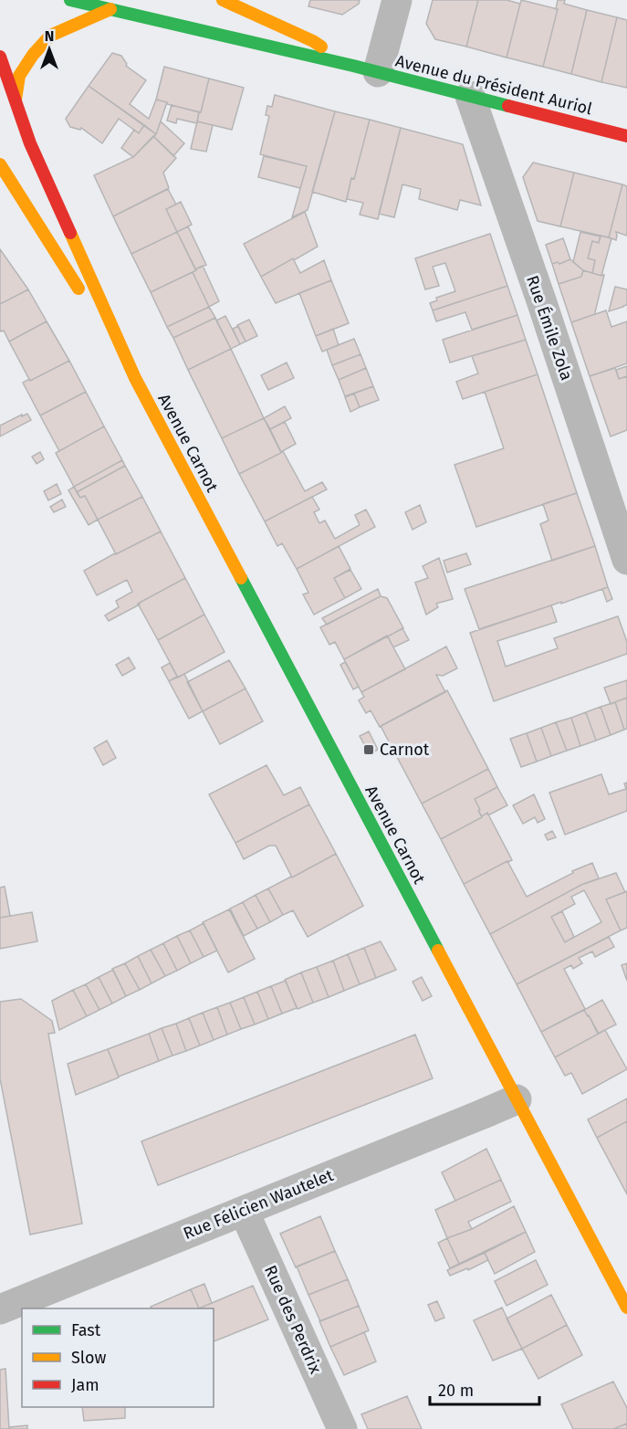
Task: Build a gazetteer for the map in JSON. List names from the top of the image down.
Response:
{
  "streets": {
    "main road": ["Avenue du Président Auriol", "Avenue Carnot"],
    "street": ["Rue Émile Zola", "Rue Félicien Wautelet", "Rue des Perdrix"]
  },
  "crossings": [
    ["Avenue du Président Auriol", "Rue Émile Zola"],
    ["Avenue Carnot", "Rue Félicien Wautelet"],
    ["Rue Félicien Wautelet", "Rue des Perdrix"]
  ],
  "places": {
    "transit": ["Carnot"]
  },
  "legend": ["Fast", "Slow", "Jam"],
  "scale_bar": "20 m",
  "north": "top"
}
